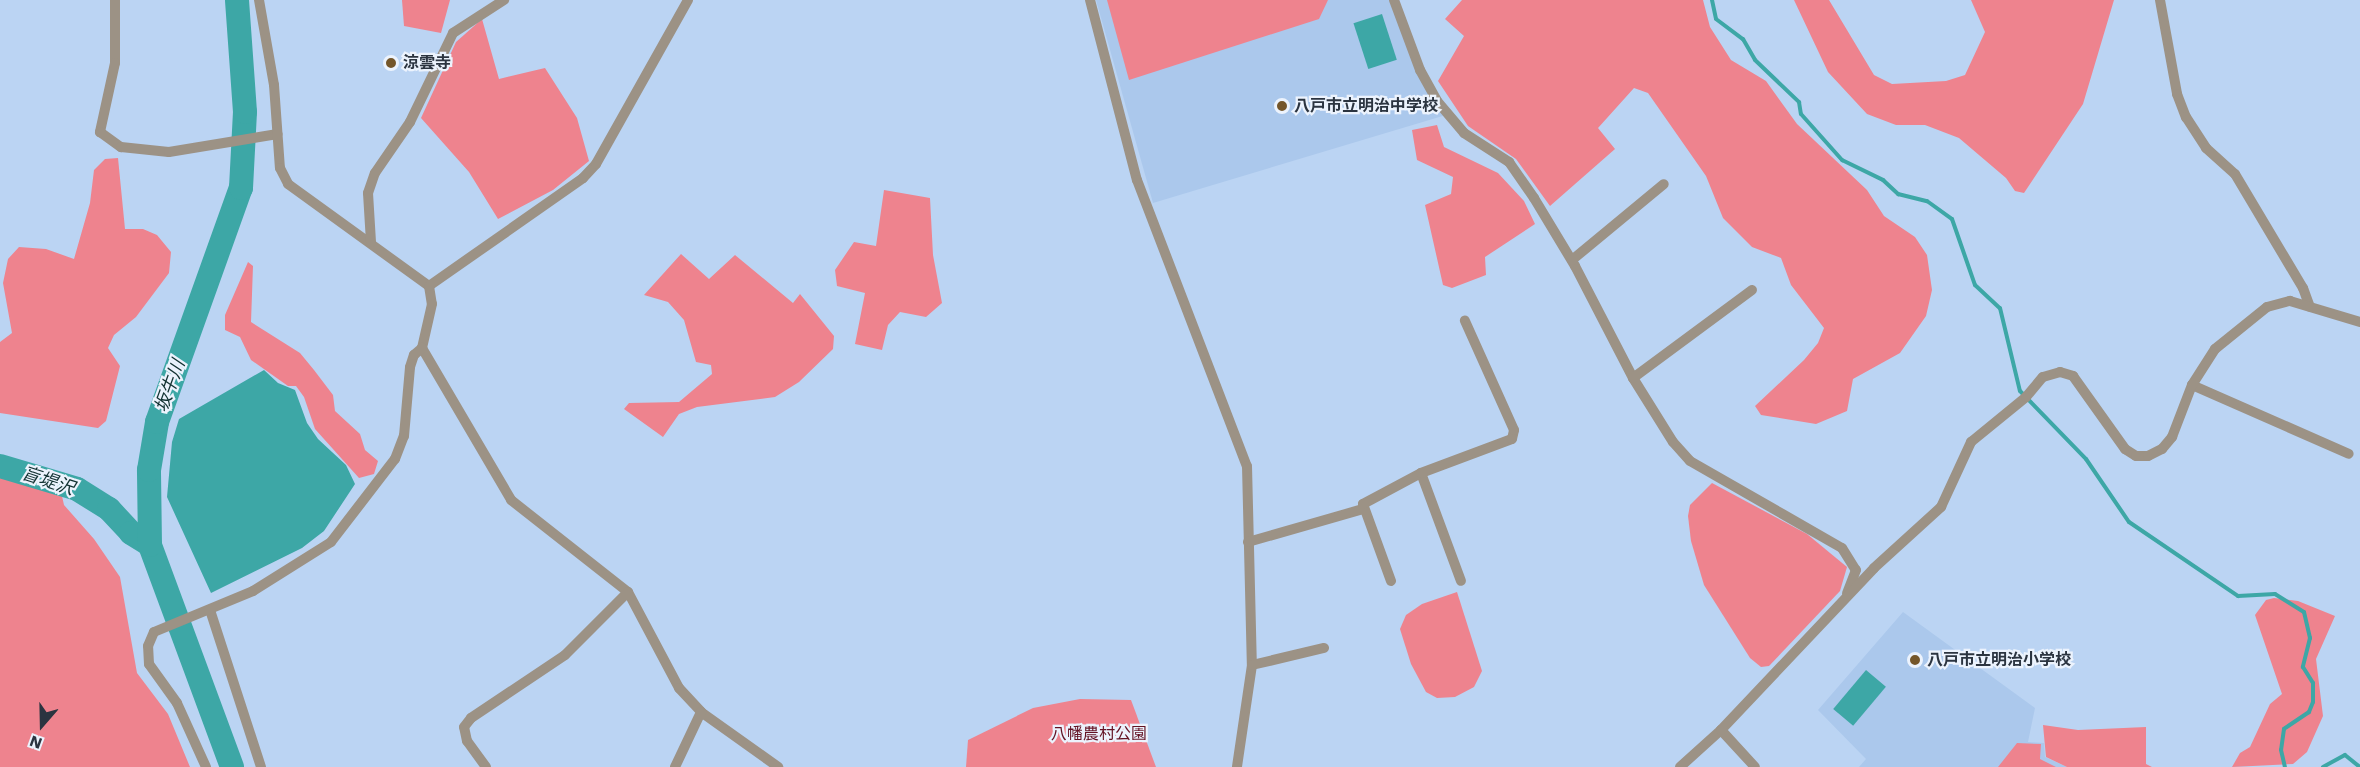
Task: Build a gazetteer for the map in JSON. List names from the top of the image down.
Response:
{
  "water": ["坂牛川", "盲堤沢"],
  "parks": ["八幡農村公園"],
  "places": ["涼雲寺", "八戸市立明治中学校", "八戸市立明治小学校"],
  "north": "bottom"
}
